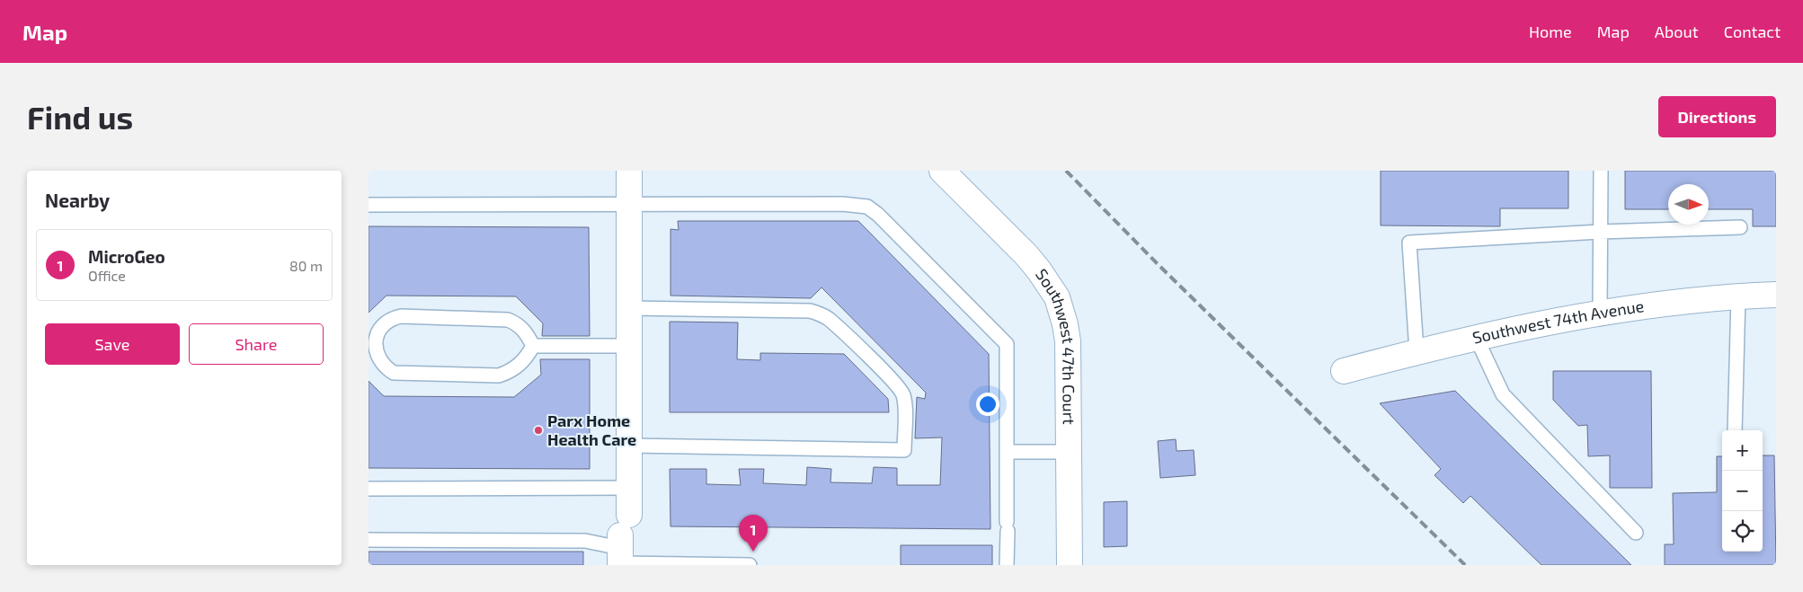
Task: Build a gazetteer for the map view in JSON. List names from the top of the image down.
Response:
{
  "streets": {
    "street": ["Southwest 74th Avenue", "Southwest 47th Court"]
  },
  "places": ["Parx Home Health Care"],
  "north": "right",
  "page": {
    "header": "Map",
    "nav": [
      "Home",
      "Map",
      "About",
      "Contact"
    ],
    "buttons": [
      "Directions",
      ["Save", "Share"]
    ],
    "title": "Find us",
    "heading": "Nearby",
    "list": [
      {
        "mark": "1",
        "name": "MicroGeo",
        "note": "Office",
        "value": "80 m"
      }
    ],
    "map_buttons": ["+", "−"],
    "pins": "1"
  }
}
